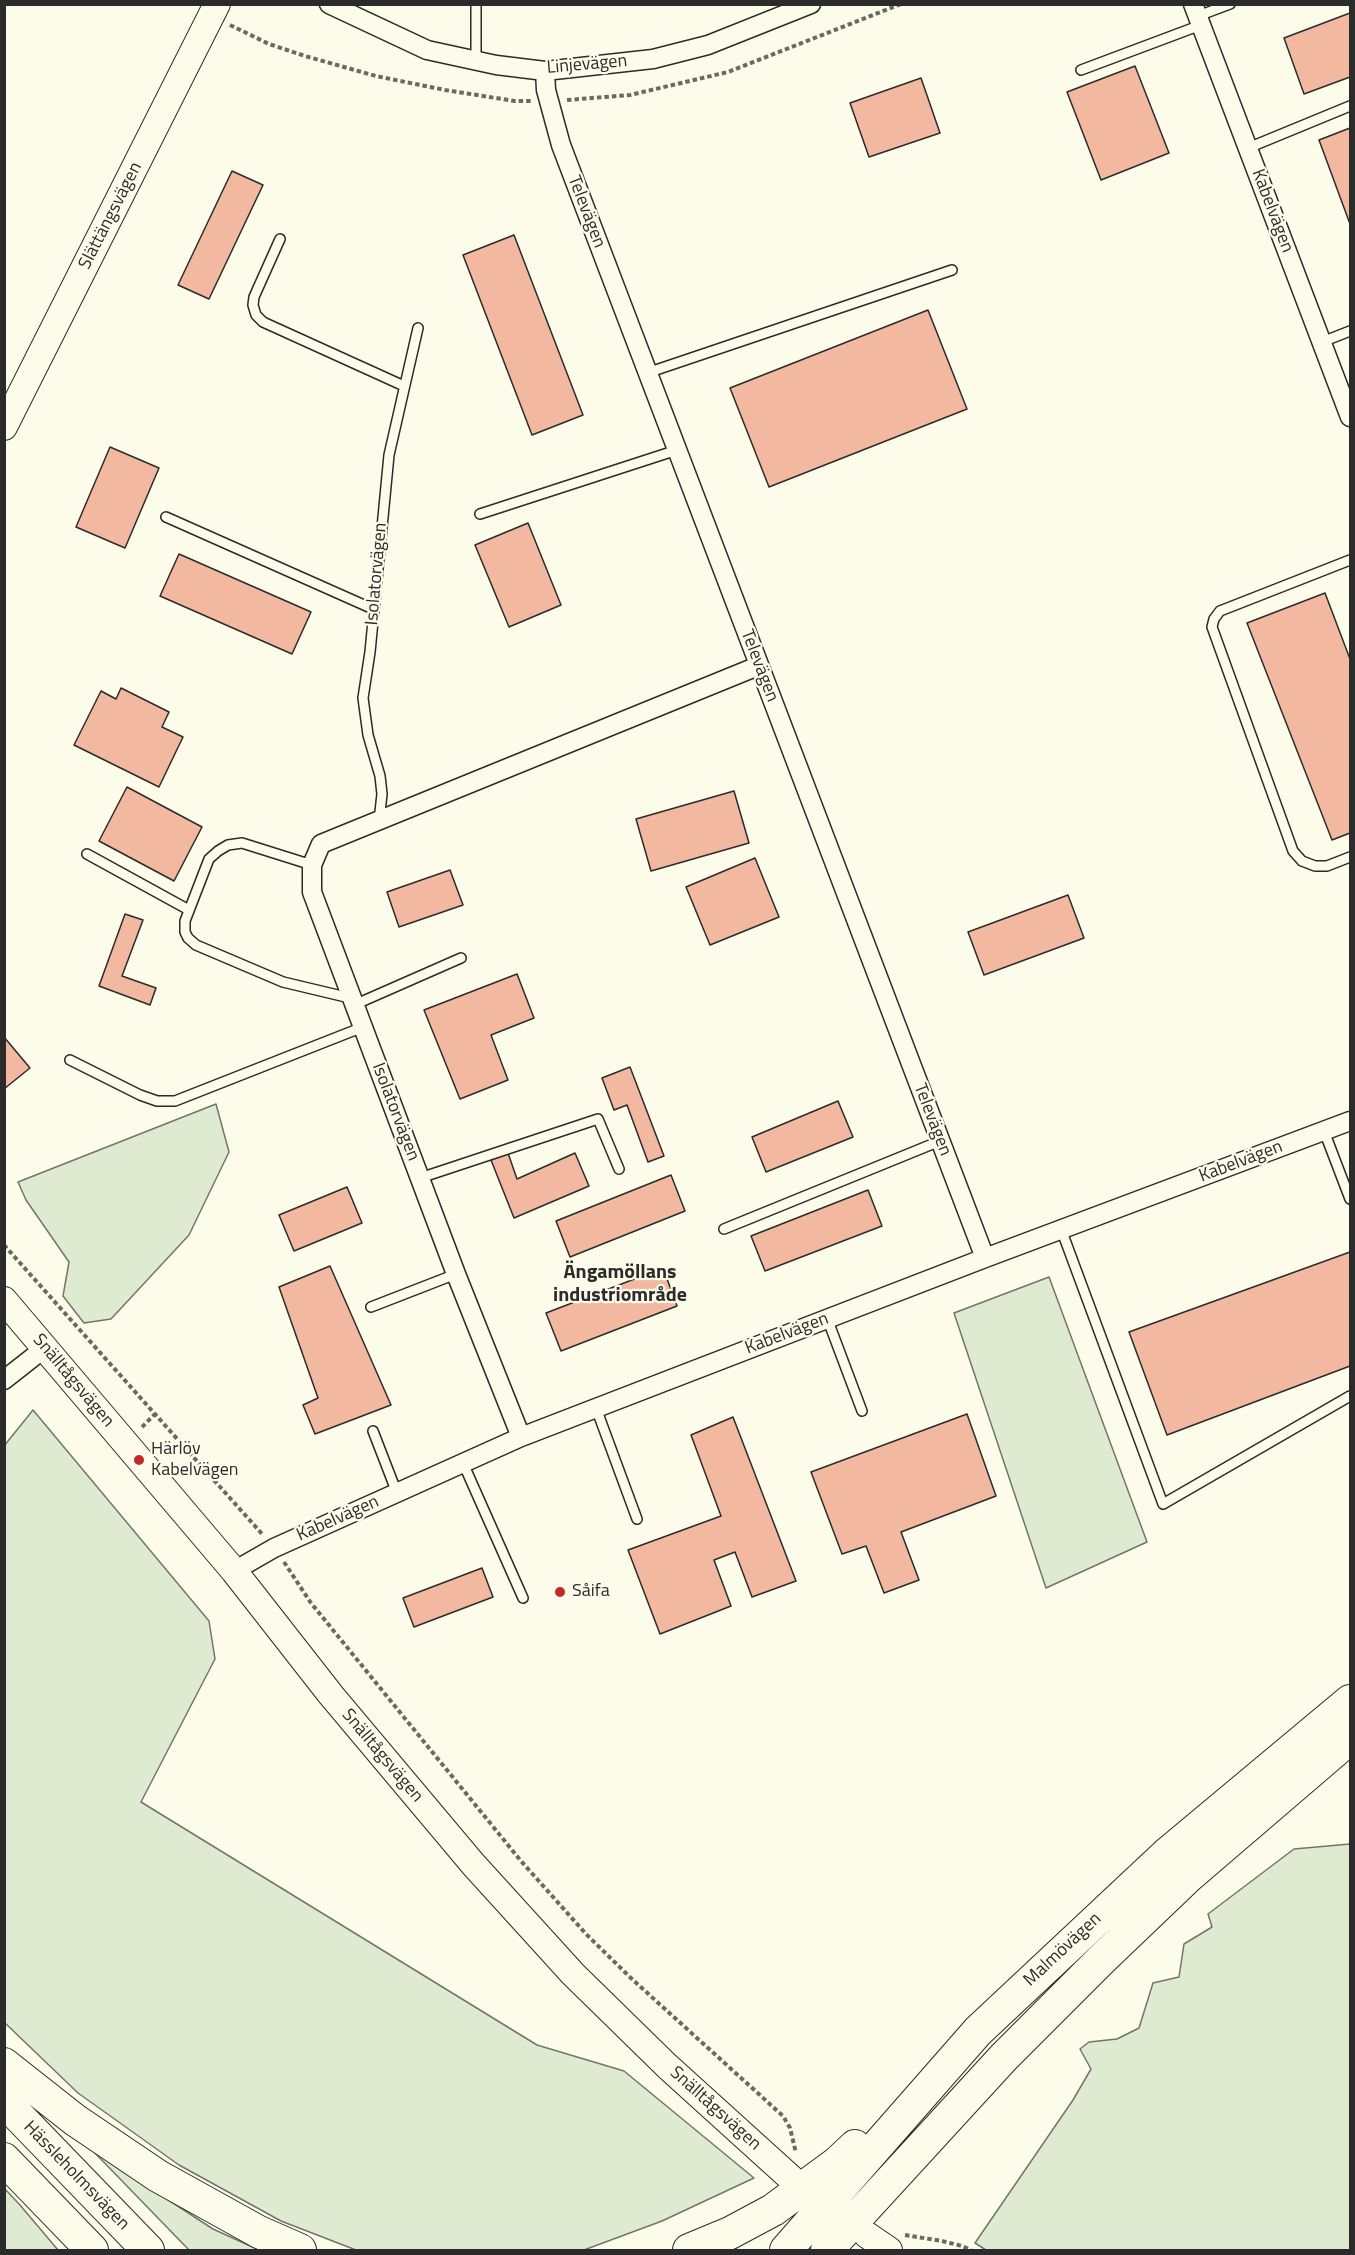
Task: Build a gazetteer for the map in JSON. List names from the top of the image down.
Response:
{
  "streets": {
    "highway": ["Malmövägen", "Hässleholmsvägen"],
    "street": [
      "Linjevägen",
      "Kabelvägen",
      "Televägen",
      "Slättängsvägen",
      "Isolatorvägen",
      "Snälltågsvägen"
    ]
  },
  "crossings": [
    ["Linjevägen", "Televägen"],
    ["Kabelvägen", "Televägen"],
    ["Kabelvägen", "Isolatorvägen"],
    ["Kabelvägen", "Snälltågsvägen"]
  ],
  "districts": ["Ängamöllans industriområde"],
  "places": ["Härlöv Kabelvägen", "Såifa"]
}
